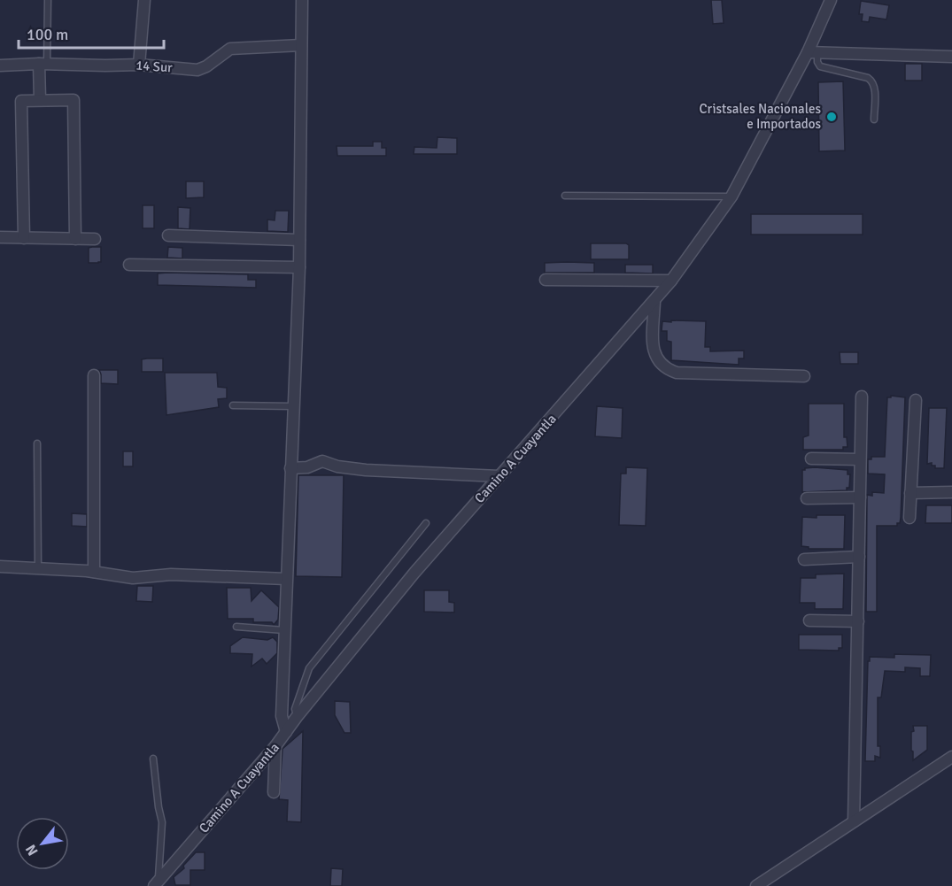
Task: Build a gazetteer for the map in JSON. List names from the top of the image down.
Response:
{
  "streets": {
    "street": ["14 Sur", "Camino A Cuayantla"]
  },
  "places": ["Cristsales Nacionales e Importados"],
  "scale_bar": "100 m",
  "north": "bottom left"
}
